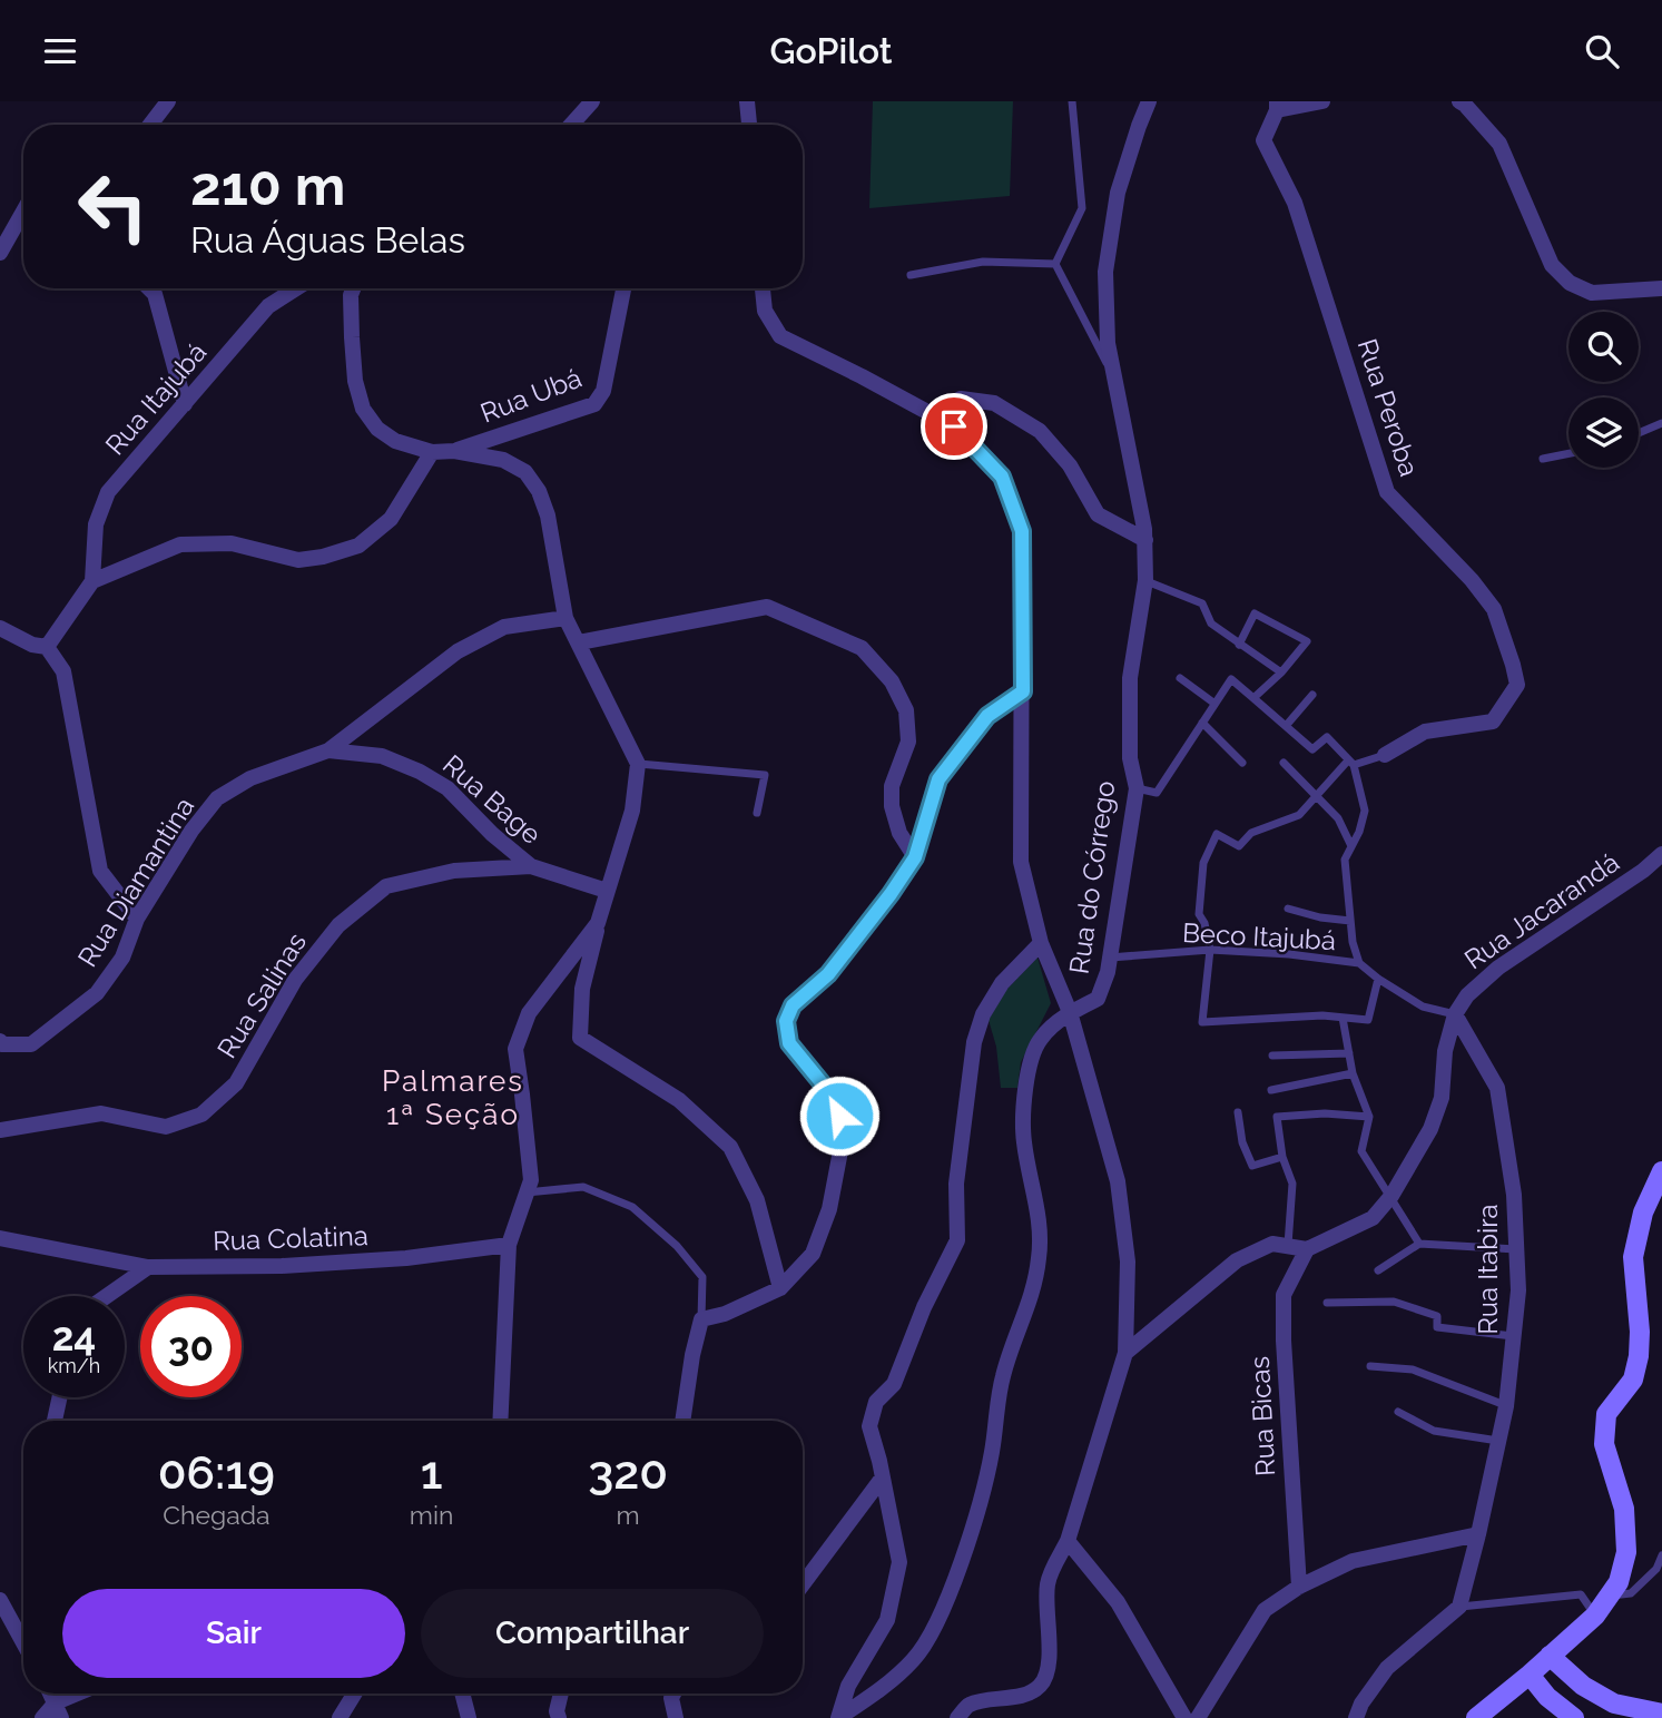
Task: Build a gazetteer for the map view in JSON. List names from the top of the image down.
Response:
{
  "streets": {
    "street": [
      "Rua Ubá",
      "Rua Itajubá",
      "Rua Peroba",
      "Rua Bage",
      "Rua do Córrego",
      "Rua Diamantina",
      "Rua Jacarandá",
      "Rua Salinas",
      "Rua Colatina",
      "Rua Itabira",
      "Rua Bicas"
    ],
    "lane": ["Beco Itajubá"]
  },
  "crossings": [
    ["Rua Bage", "Rua Diamantina"],
    ["Rua Bage", "Rua Salinas"],
    ["Rua do Córrego", "Beco Itajubá"],
    ["Rua Jacarandá", "Rua Itabira"]
  ],
  "districts": ["Palmares 1ª Seção"],
  "page": {
    "header": "GoPilot",
    "turn": ["210 m", "Rua Águas Belas"],
    "speed": "24 km/h",
    "limit": "30",
    "eta": [
      "06:19",
      "Chegada",
      "1",
      "min",
      "320",
      "m"
    ],
    "buttons": ["Sair", "Compartilhar"]
  }
}
